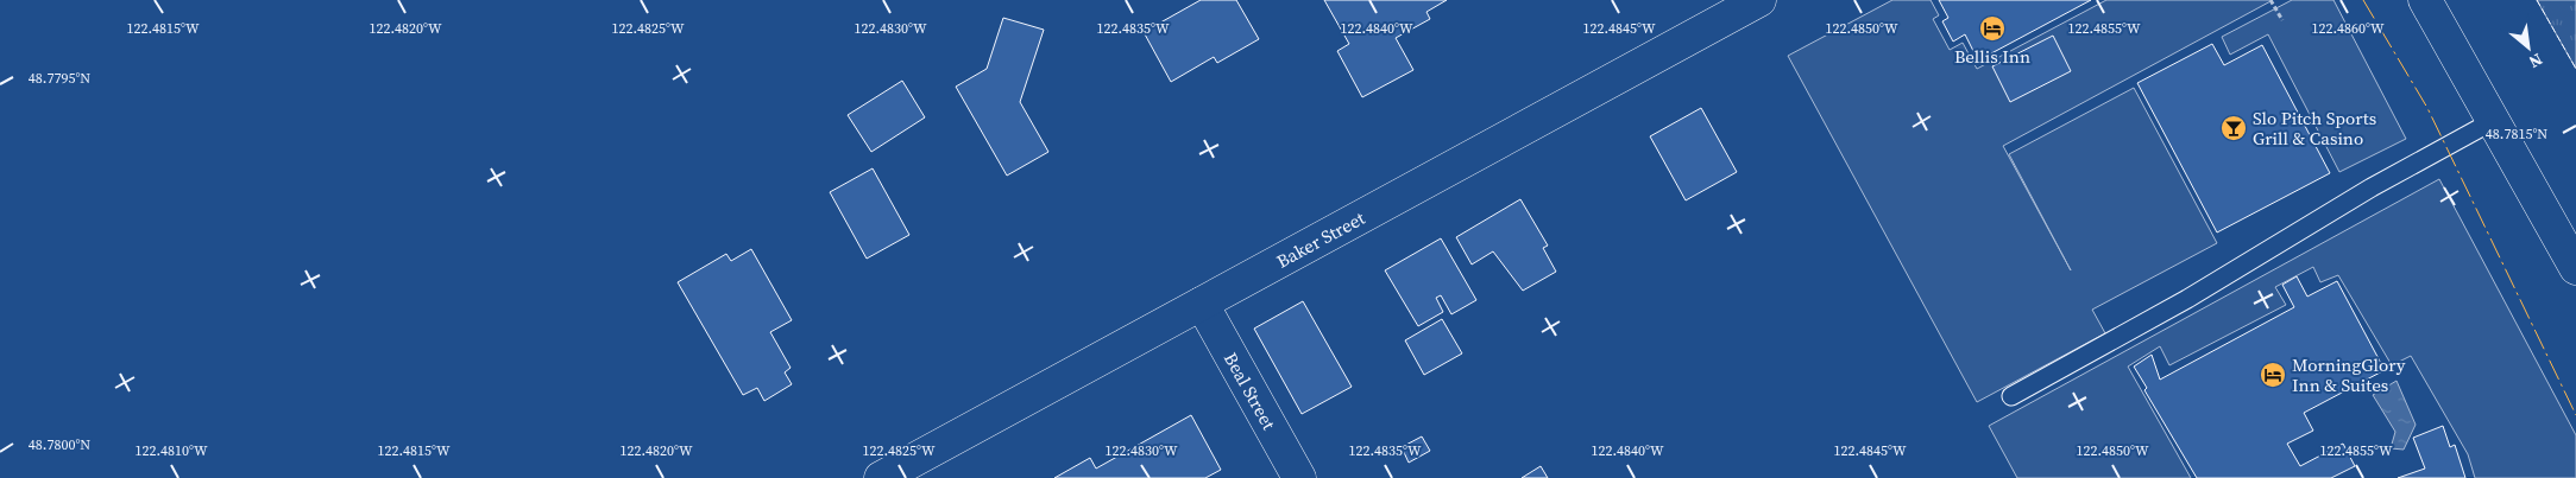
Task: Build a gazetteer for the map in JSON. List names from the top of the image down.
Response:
{
  "streets": {
    "street": ["Baker Street", "Beal Street"]
  },
  "crossings": [
    ["Baker Street", "Beal Street"]
  ],
  "places": {
    "hotel": ["Bellis Inn", "MorningGlory Inn & Suites"],
    "bar": ["Slo Pitch Sports Grill & Casino"]
  },
  "north": "bottom right",
  "coordinates": [
    "122.4815°W",
    "122.4820°W",
    "122.4825°W",
    "122.4830°W",
    "122.4835°W",
    "122.4840°W",
    "122.4845°W",
    "122.4850°W",
    "122.4855°W",
    "122.4860°W",
    "48.7795°N",
    "48.7815°N",
    "48.7800°N",
    "122.4810°W"
  ]
}
